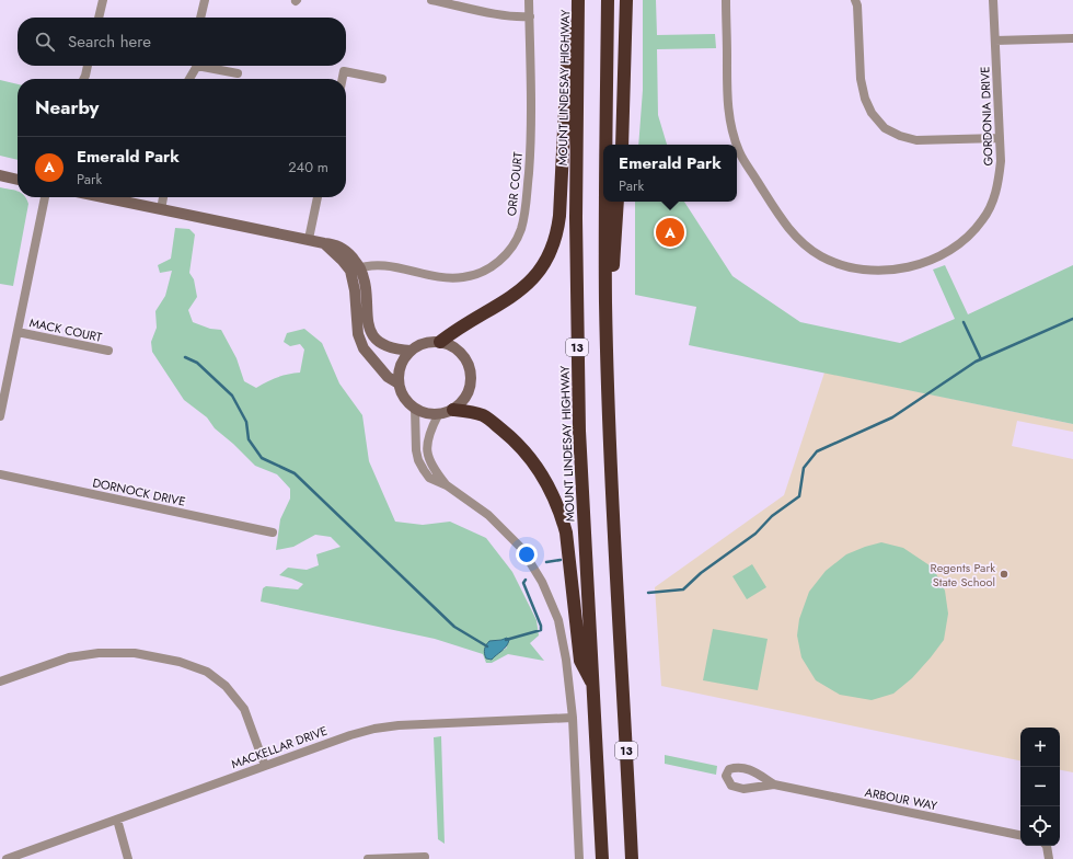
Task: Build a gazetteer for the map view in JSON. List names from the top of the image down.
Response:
{
  "streets": {
    "highway": ["MOUNT LINDESAY HIGHWAY", "13"],
    "street": [
      "GORDONIA DRIVE",
      "ORR COURT",
      "MACK COURT",
      "DORNOCK DRIVE",
      "MACKELLAR DRIVE",
      "ARBOUR WAY"
    ]
  },
  "places": ["Regents Park State School"],
  "page": {
    "search": "Search here",
    "heading": "Nearby",
    "list": [
      {
        "mark": "A",
        "name": "Emerald Park",
        "note": "Park",
        "value": "240 m"
      }
    ],
    "popup": ["Emerald Park", "Park"],
    "pins": "A",
    "map_buttons": ["+", "−"]
  }
}
